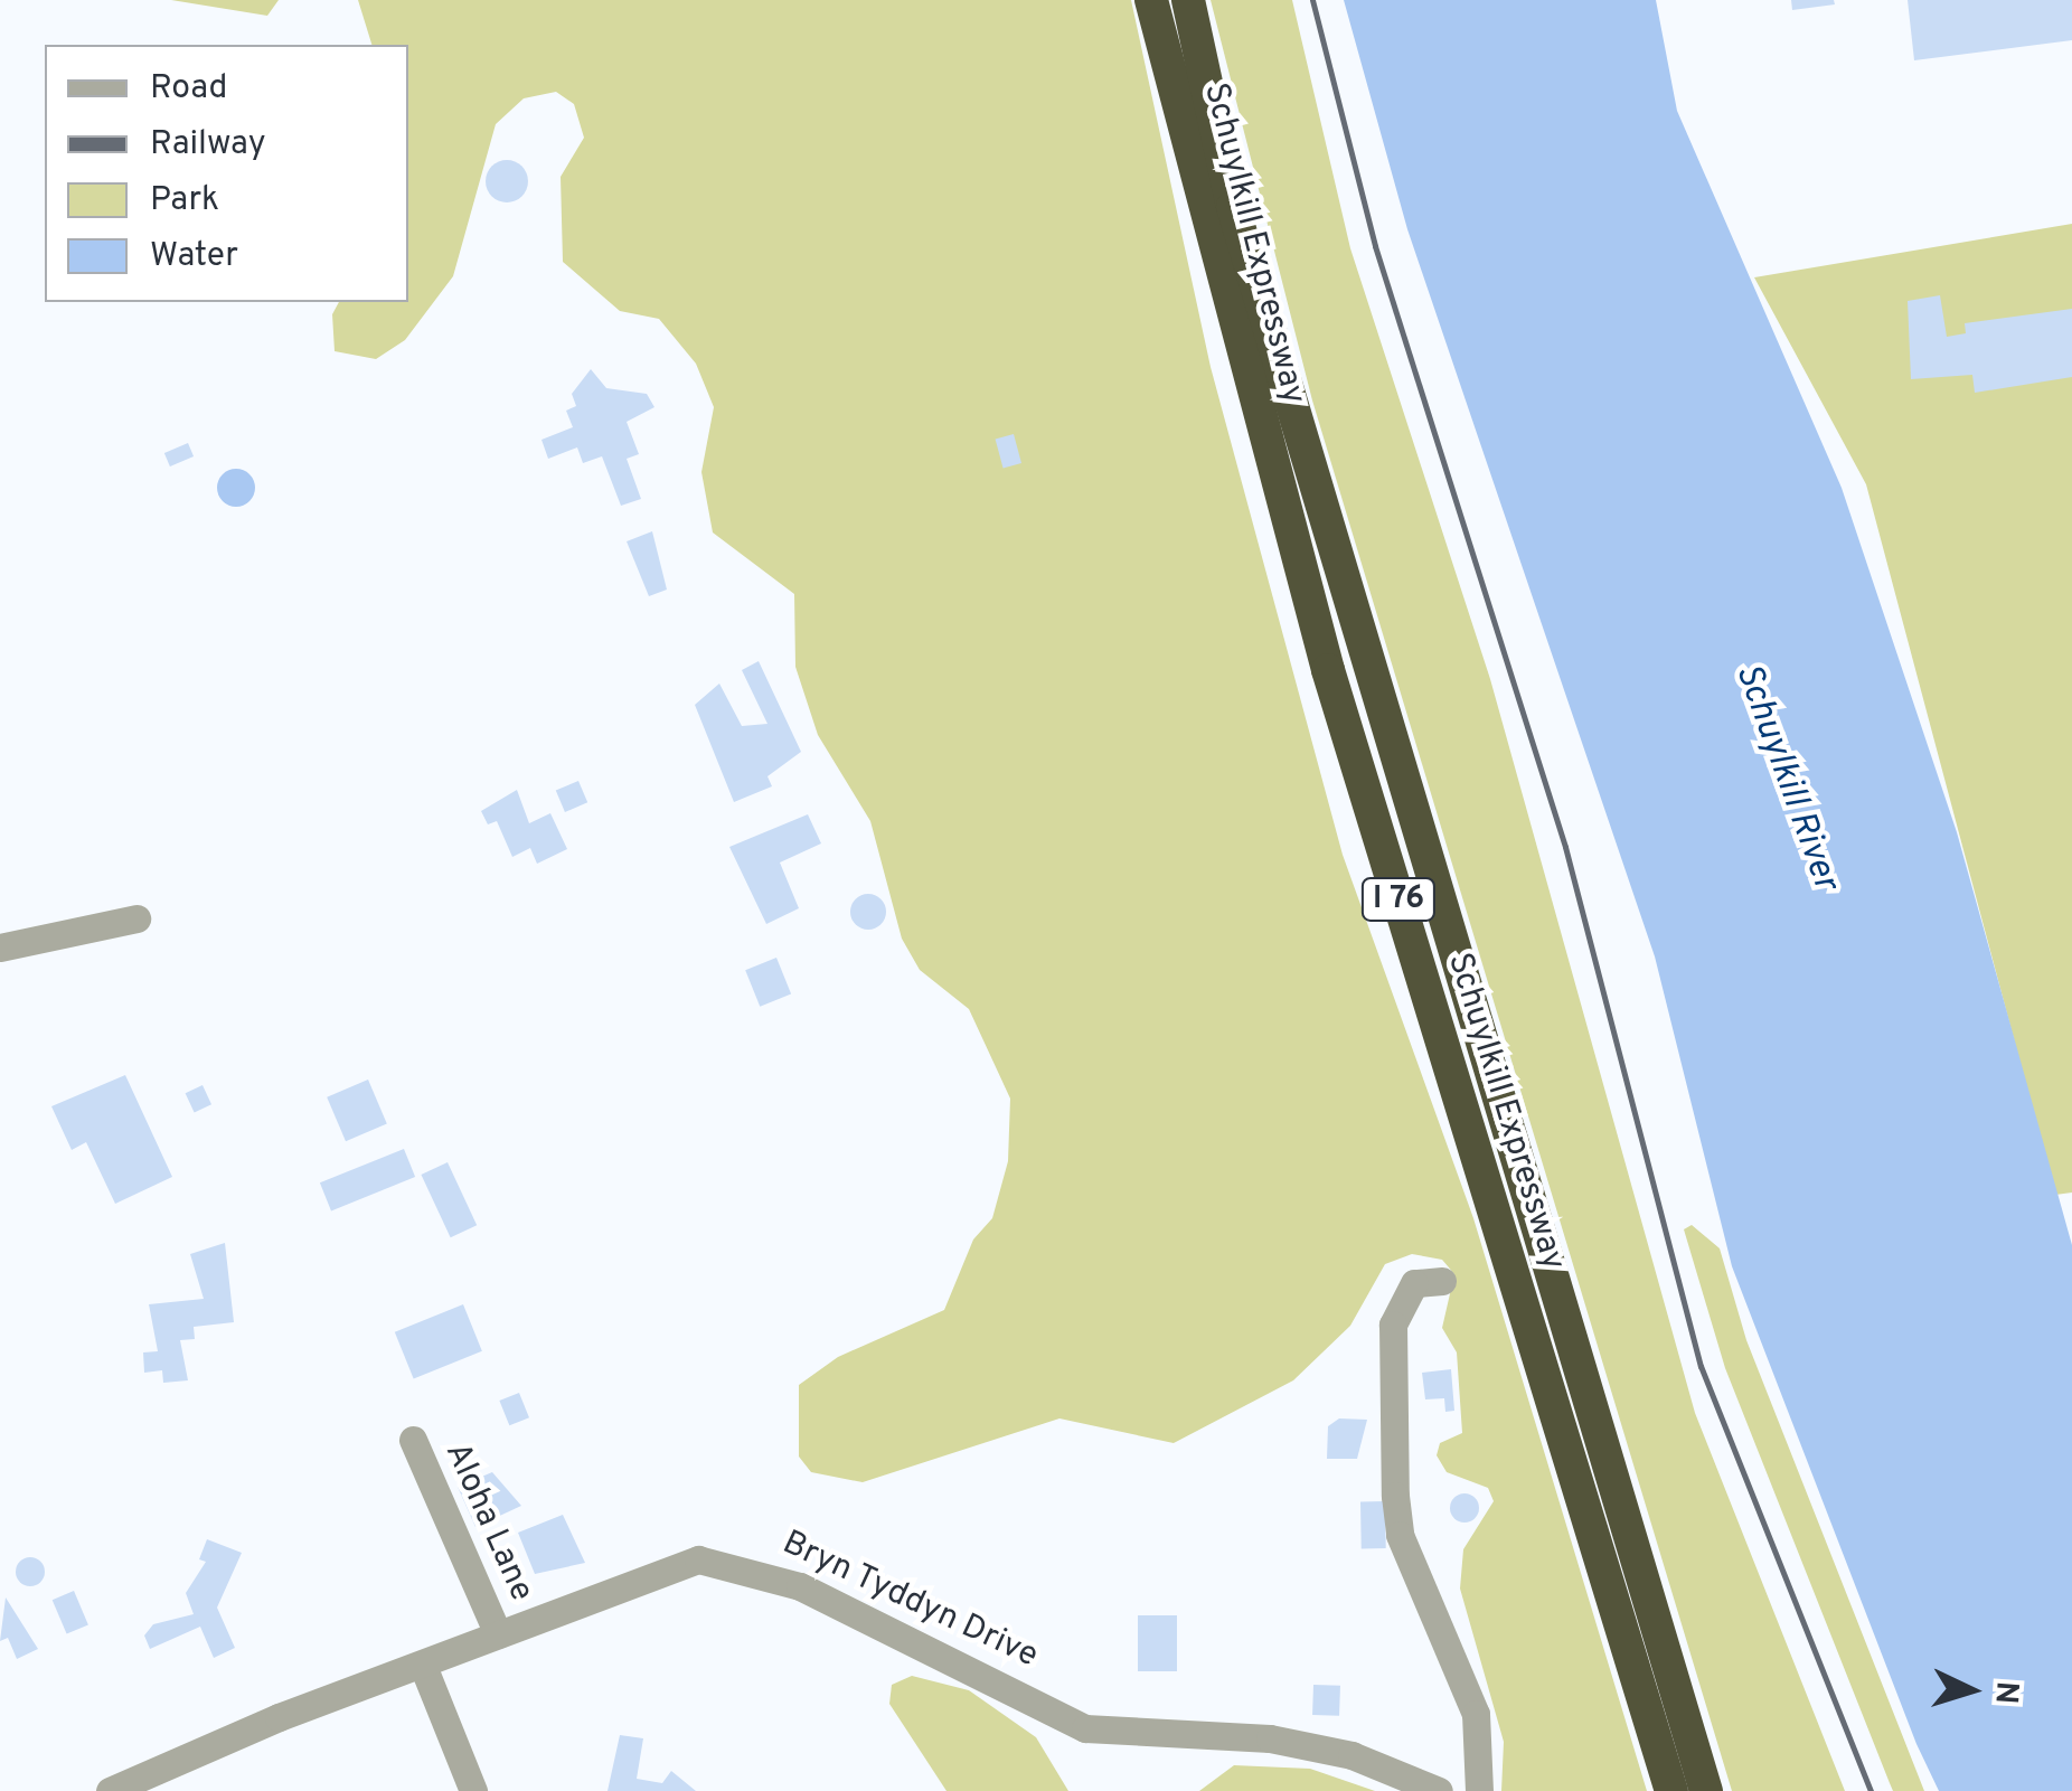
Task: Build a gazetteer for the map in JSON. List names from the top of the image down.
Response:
{
  "streets": {
    "highway": ["Schuylkill Expressway", "I 76"],
    "street": ["Aloha Lane", "Bryn Tyddyn Drive"]
  },
  "crossings": [
    ["Aloha Lane", "Bryn Tyddyn Drive"]
  ],
  "water": ["Schuylkill River"],
  "legend": [
    "Road",
    "Railway",
    "Park",
    "Water"
  ],
  "north": "right"
}
